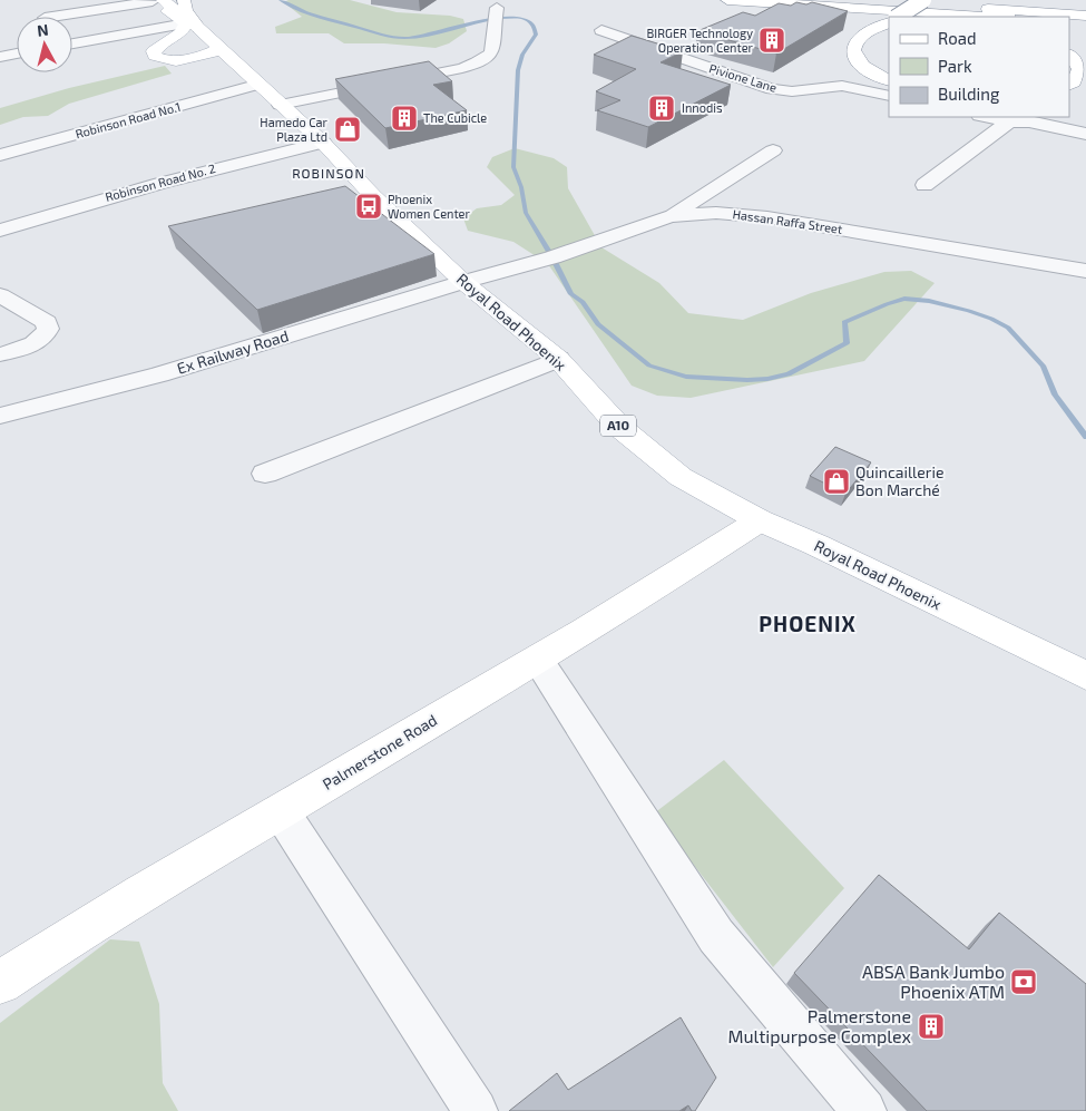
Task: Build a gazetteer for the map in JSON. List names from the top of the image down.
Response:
{
  "streets": {
    "main road": ["Royal Road Phoenix", "A10", "Palmerstone Road"],
    "street": [
      "Pivione Lane",
      "Robinson Road No.1",
      "Robinson Road No. 2",
      "Hassan Raffa Street",
      "Ex Railway Road"
    ]
  },
  "crossings": [
    ["Robinson Road No.1", "Royal Road Phoenix"],
    ["Robinson Road No. 2", "Royal Road Phoenix"],
    ["Hassan Raffa Street", "Royal Road Phoenix"],
    ["Hassan Raffa Street", "Ex Railway Road"],
    ["Royal Road Phoenix", "Ex Railway Road"],
    ["Royal Road Phoenix", "A10"],
    ["Royal Road Phoenix", "Palmerstone Road"]
  ],
  "districts": ["ROBINSON", "PHOENIX"],
  "places": {
    "building": [
      "BIRGER Technology Operation Center",
      "Innodis",
      "The Cubicle",
      "Palmerstone Multipurpose Complex"
    ],
    "shop": ["Hamedo Car Plaza Ltd", "Quincaillerie Bon Marché"],
    "bus stop": ["Phoenix Women Center"],
    "bank": ["ABSA Bank Jumbo Phoenix ATM"]
  },
  "legend": ["Road", "Park", "Building"],
  "north": "top"
}
